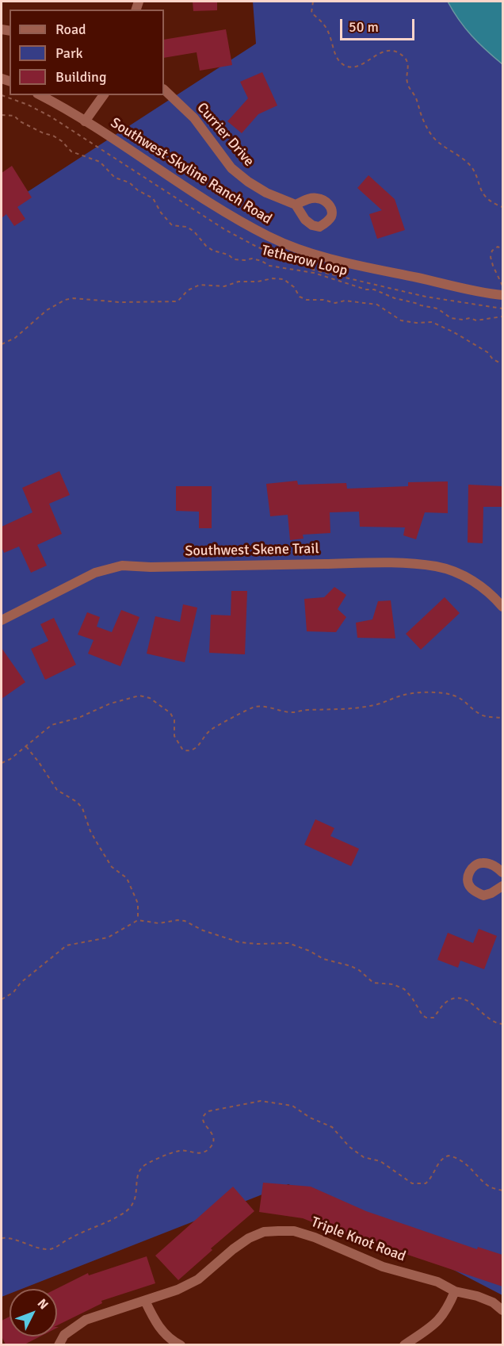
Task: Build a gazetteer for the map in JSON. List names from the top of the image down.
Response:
{
  "streets": {
    "street": [
      "Currier Drive",
      "Southwest Skyline Ranch Road",
      "Southwest Skene Trail",
      "Triple Knot Road"
    ],
    "path": ["Tetherow Loop"]
  },
  "legend": ["Road", "Park", "Building"],
  "scale_bar": "50 m",
  "north": "top right"
}
